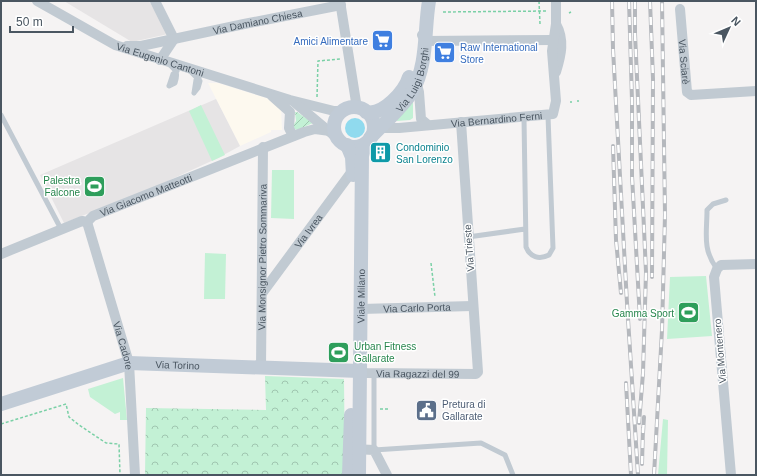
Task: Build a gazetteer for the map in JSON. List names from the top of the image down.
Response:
{
  "streets": {
    "street": [
      "Via Damiano Chiesa",
      "Via Eugenio Cantoni",
      "Via Sciarè",
      "Via Luigi Borghi",
      "Via Bernardino Ferni",
      "Via Giacomo Matteotti",
      "Via Ivrea",
      "Via Trieste",
      "Via Monsignor Pietro Sommariva",
      "Viale Milano",
      "Via Carlo Porta",
      "Via Cadore",
      "Via Montenero",
      "Via Torino",
      "Via Ragazzi del 99"
    ]
  },
  "crossings": [
    ["Via Damiano Chiesa", "Via Eugenio Cantoni"],
    ["Via Eugenio Cantoni", "Via Luigi Borghi"],
    ["Via Eugenio Cantoni", "Via Bernardino Ferni"],
    ["Via Eugenio Cantoni", "Via Giacomo Matteotti"],
    ["Via Eugenio Cantoni", "Viale Milano"],
    ["Via Luigi Borghi", "Via Bernardino Ferni"],
    ["Via Luigi Borghi", "Via Giacomo Matteotti"],
    ["Via Luigi Borghi", "Viale Milano"],
    ["Via Bernardino Ferni", "Via Giacomo Matteotti"],
    ["Via Bernardino Ferni", "Via Trieste"],
    ["Via Bernardino Ferni", "Viale Milano"],
    ["Via Giacomo Matteotti", "Via Monsignor Pietro Sommariva"],
    ["Via Giacomo Matteotti", "Viale Milano"],
    ["Via Giacomo Matteotti", "Via Cadore"],
    ["Via Ivrea", "Via Monsignor Pietro Sommariva"],
    ["Via Ivrea", "Viale Milano"],
    ["Via Trieste", "Via Carlo Porta"],
    ["Via Trieste", "Via Ragazzi del 99"],
    ["Via Monsignor Pietro Sommariva", "Via Torino"],
    ["Viale Milano", "Via Carlo Porta"],
    ["Viale Milano", "Via Torino"],
    ["Viale Milano", "Via Ragazzi del 99"],
    ["Via Cadore", "Via Torino"],
    ["Via Torino", "Via Ragazzi del 99"]
  ],
  "places": {
    "supermarket": ["Amici Alimentare", "Raw International Store"],
    "building": ["Condominio San Lorenzo"],
    "sports": ["Palestra Falcone", "Gamma Sport", "Urban Fitness Gallarate"],
    "public building": ["Pretura di Gallarate"]
  },
  "scale_bar": "50 m",
  "north": "top right"
}
